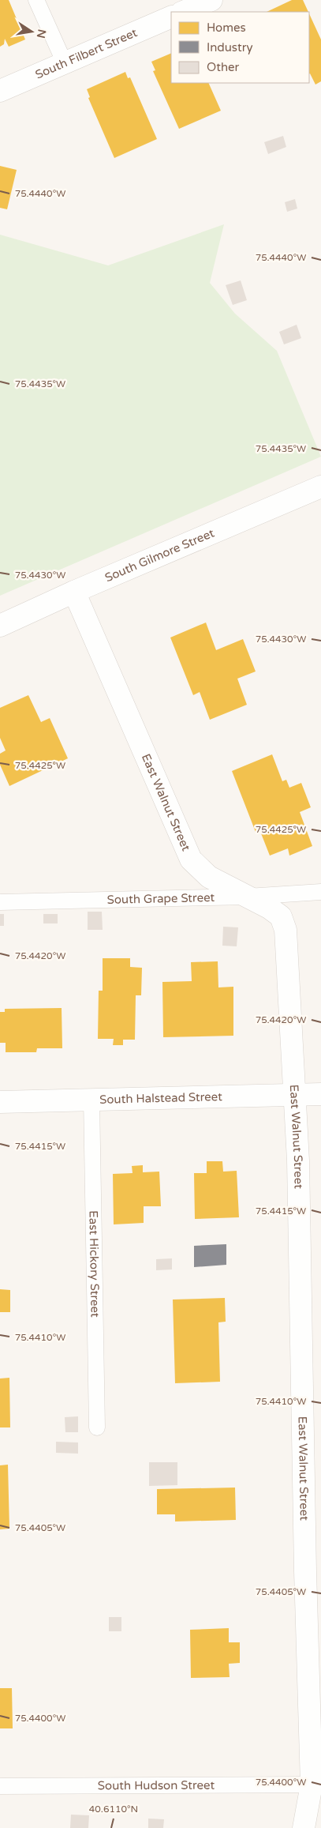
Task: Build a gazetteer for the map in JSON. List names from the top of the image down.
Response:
{
  "streets": {
    "street": [
      "South Filbert Street",
      "South Gilmore Street",
      "East Walnut Street",
      "South Halstead Street"
    ],
    "lane": ["South Grape Street", "East Hickory Street", "South Hudson Street"]
  },
  "crossings": [
    ["South Gilmore Street", "East Walnut Street"],
    ["East Walnut Street", "South Grape Street"],
    ["East Walnut Street", "South Halstead Street"],
    ["East Walnut Street", "South Hudson Street"],
    ["South Halstead Street", "East Hickory Street"]
  ],
  "legend": ["Homes", "Industry", "Other"],
  "north": "right",
  "coordinates": [
    "75.4440°W",
    "75.4435°W",
    "75.4430°W",
    "75.4425°W",
    "75.4420°W",
    "75.4415°W",
    "75.4410°W",
    "75.4405°W",
    "75.4400°W",
    "40.6110°N"
  ]
}
